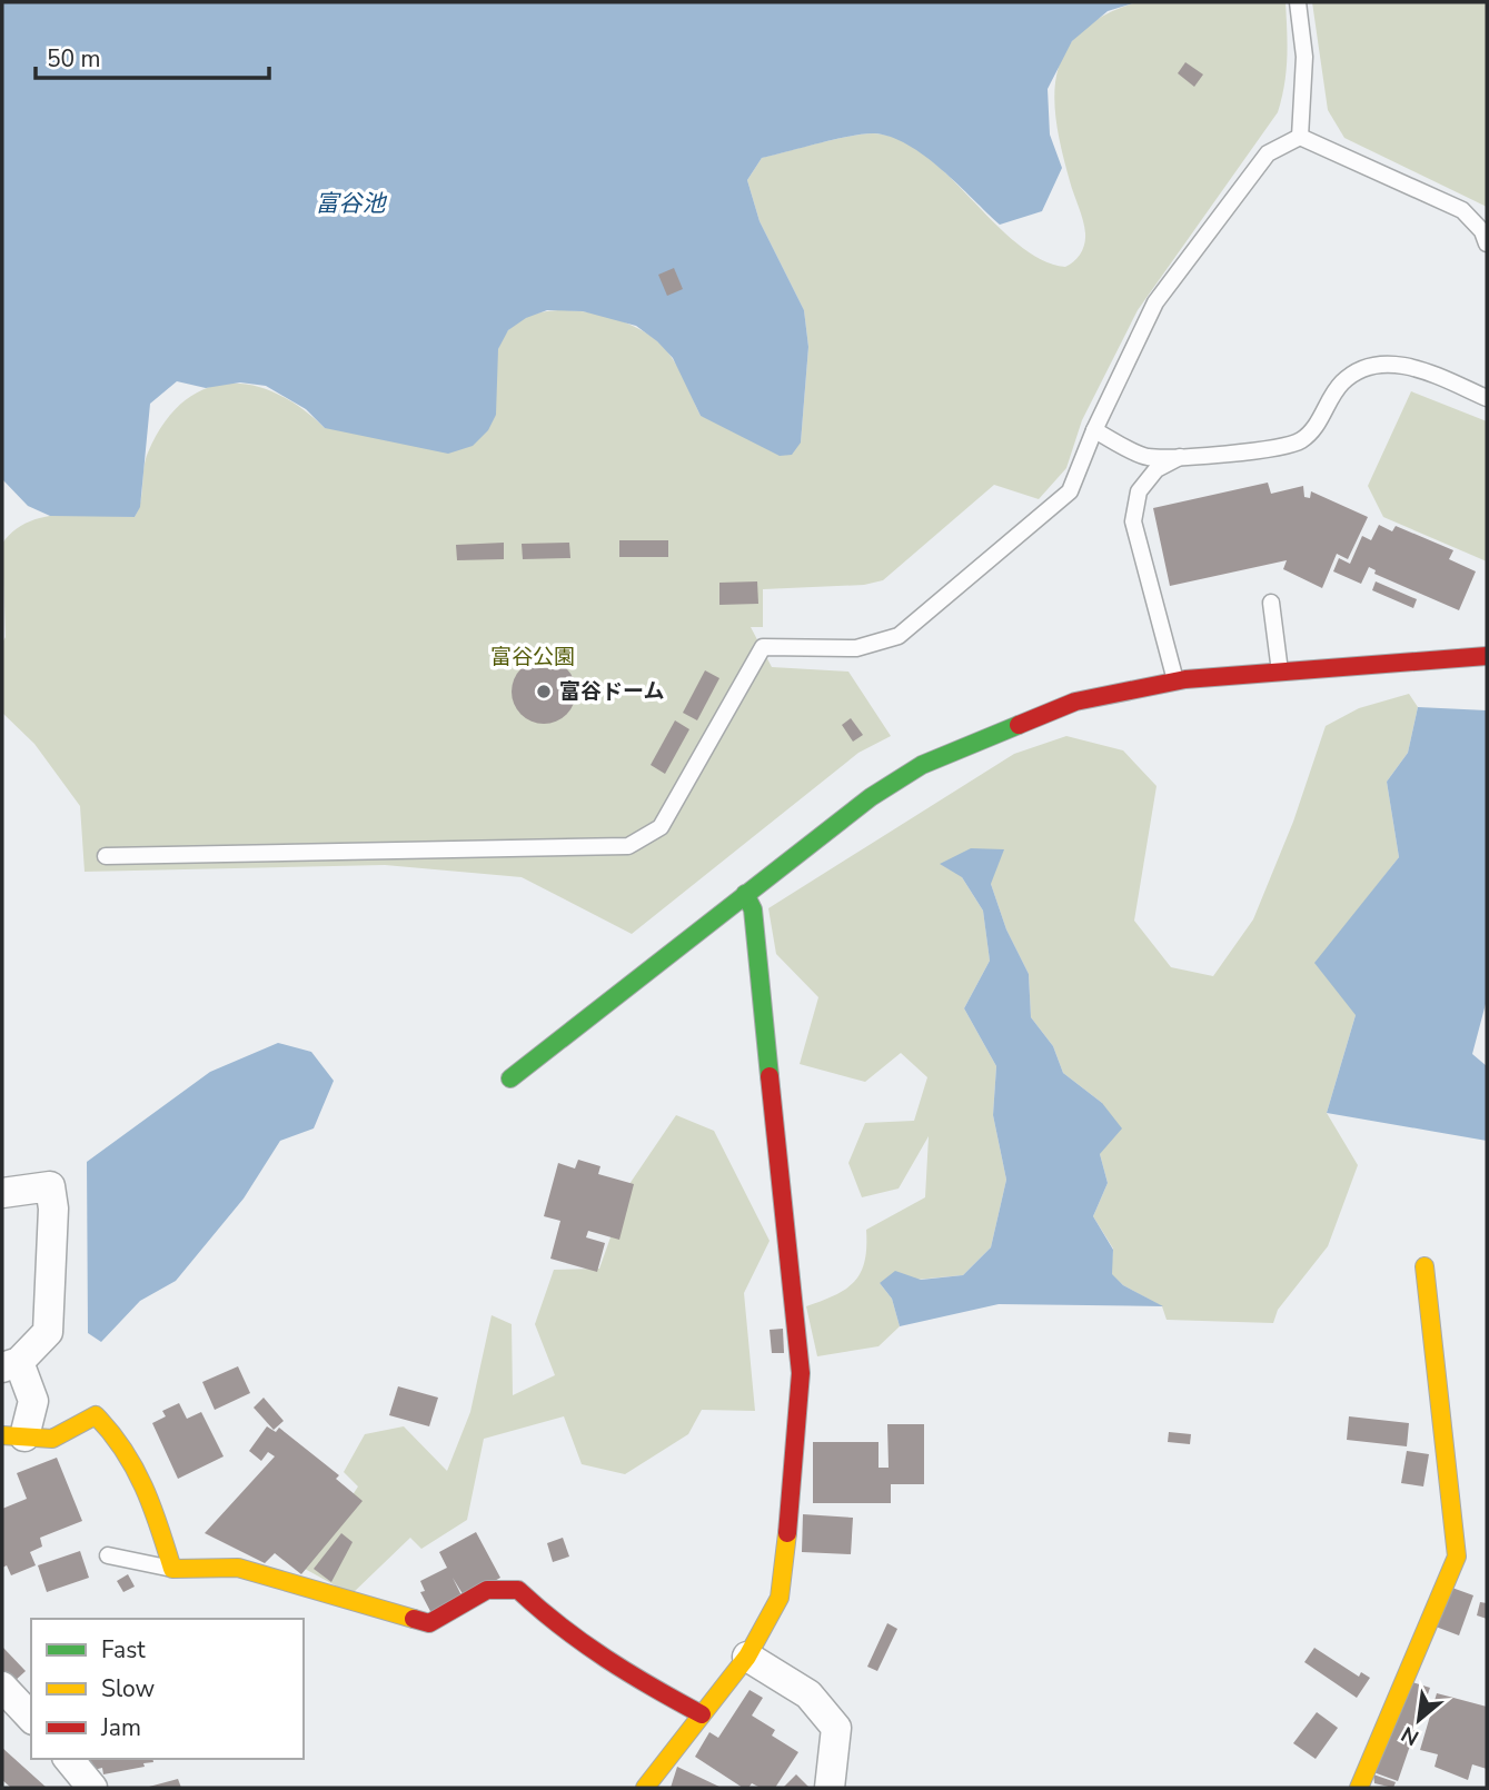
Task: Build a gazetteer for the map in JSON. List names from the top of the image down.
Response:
{
  "water": ["富谷池"],
  "parks": ["富谷公園"],
  "places": ["富谷ドーム"],
  "legend": ["Fast", "Slow", "Jam"],
  "scale_bar": "50 m",
  "north": "bottom left"
}
